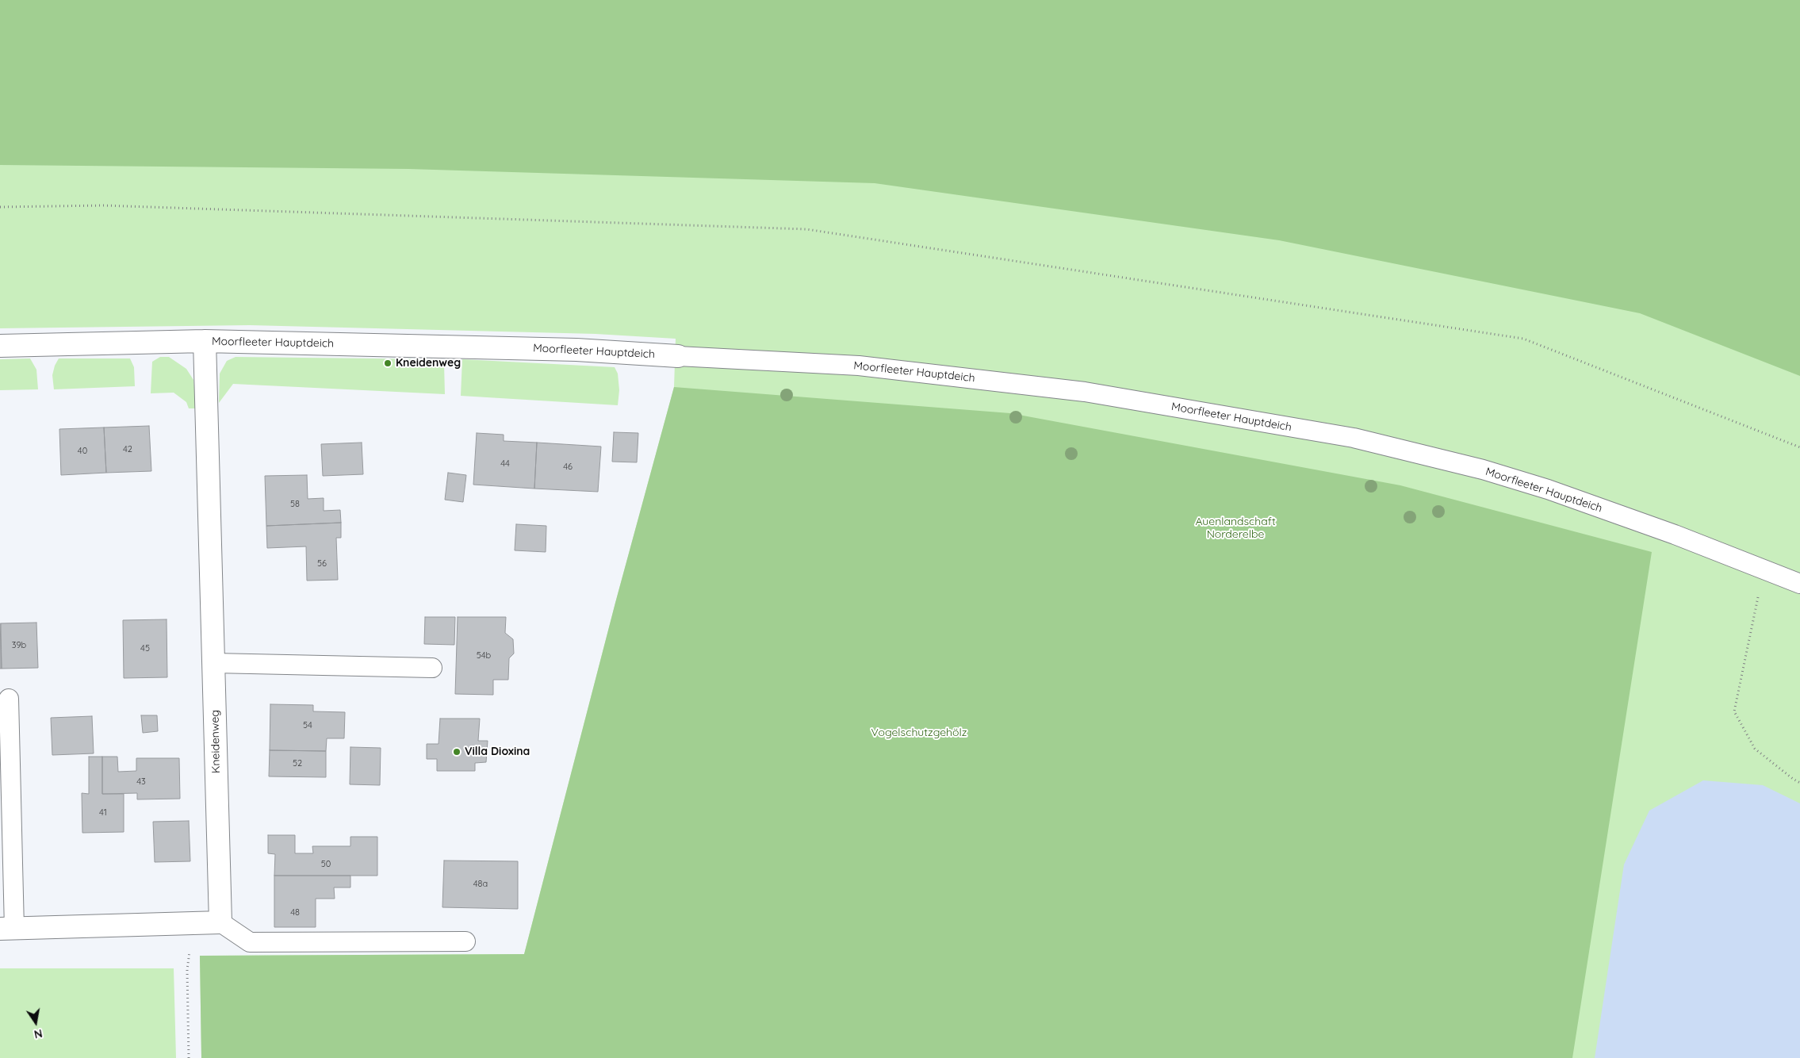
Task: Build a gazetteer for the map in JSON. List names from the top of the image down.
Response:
{
  "streets": {
    "street": ["Moorfleeter Hauptdeich", "Kneidenweg"]
  },
  "crossings": [
    ["Moorfleeter Hauptdeich", "Kneidenweg"]
  ],
  "parks": ["Auenlandschaft Norderelbe", "Vogelschutzgehölz"],
  "places": ["Kneidenweg", "Villa Dioxina"],
  "house_numbers": [
    "42",
    "40",
    "44",
    "46",
    "58",
    "56",
    "39b",
    "45",
    "54b",
    "54",
    "52",
    "43",
    "41",
    "50",
    "48a",
    "48"
  ],
  "north": "bottom"
}
